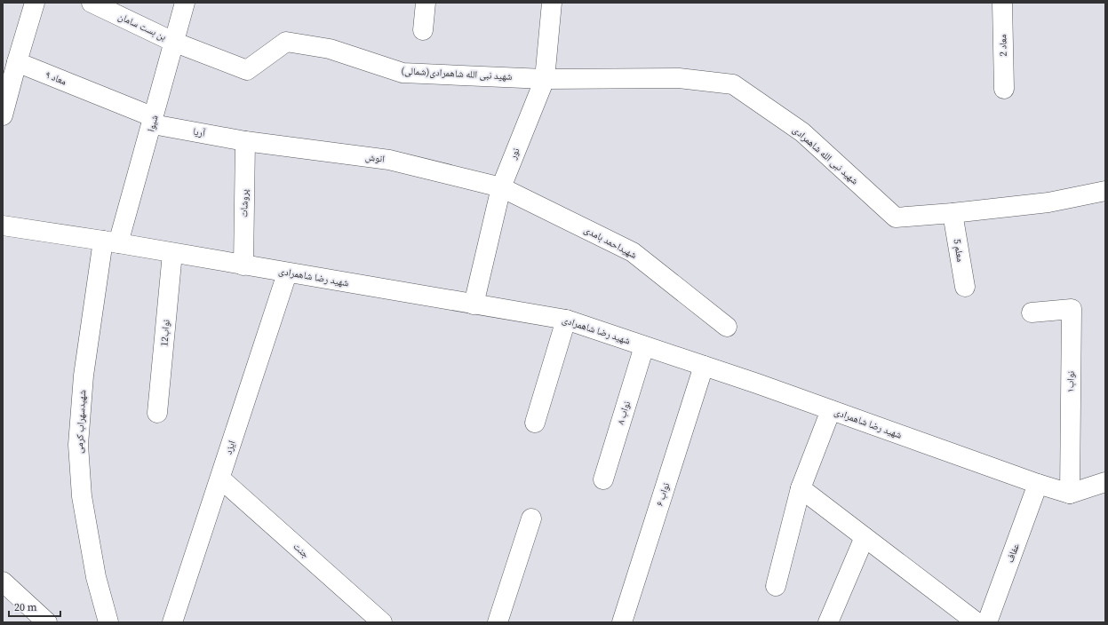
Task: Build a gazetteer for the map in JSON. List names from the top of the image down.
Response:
{
  "streets": {
    "street": [
      "بن بست سامان",
      "معاد 2",
      "شهید نبی الله شاهمرادی(شمالی)",
      "معاد ۹",
      "شیوا",
      "آریا",
      "نور",
      "شهید نبی الله شاهمرادی",
      "انوش",
      "پروشات",
      "شهیداحمد بامدی",
      "معلم 5",
      "شهید رضا شاهمرادی",
      "نواب12",
      "نواب۱",
      "نواب ۸",
      "شهیدسهراب کرمی",
      "ایزد",
      "نواب ۶",
      "جنت",
      "عفاف"
    ]
  },
  "crossings": [
    ["بن بست سامان", "شهید نبی الله شاهمرادی(شمالی)"],
    ["بن بست سامان", "شیوا"],
    ["شهید نبی الله شاهمرادی(شمالی)", "شیوا"],
    ["شهید نبی الله شاهمرادی(شمالی)", "نور"],
    ["شهید نبی الله شاهمرادی(شمالی)", "شهید نبی الله شاهمرادی"],
    ["معاد ۹", "شیوا"],
    ["معاد ۹", "آریا"],
    ["شیوا", "آریا"],
    ["شیوا", "شهید رضا شاهمرادی"],
    ["شیوا", "شهیدسهراب کرمی"],
    ["آریا", "انوش"],
    ["آریا", "پروشات"],
    ["نور", "شهید نبی الله شاهمرادی"],
    ["نور", "انوش"],
    ["نور", "شهیداحمد بامدی"],
    ["نور", "شهید رضا شاهمرادی"],
    ["شهید نبی الله شاهمرادی", "معلم 5"],
    ["انوش", "پروشات"],
    ["انوش", "شهیداحمد بامدی"],
    ["پروشات", "شهید رضا شاهمرادی"],
    ["شهید رضا شاهمرادی", "نواب12"],
    ["شهید رضا شاهمرادی", "نواب۱"],
    ["شهید رضا شاهمرادی", "نواب ۸"],
    ["شهید رضا شاهمرادی", "شهیدسهراب کرمی"],
    ["شهید رضا شاهمرادی", "ایزد"],
    ["شهید رضا شاهمرادی", "نواب ۶"],
    ["شهید رضا شاهمرادی", "عفاف"],
    ["ایزد", "جنت"]
  ],
  "scale_bar": "20 m"
}
